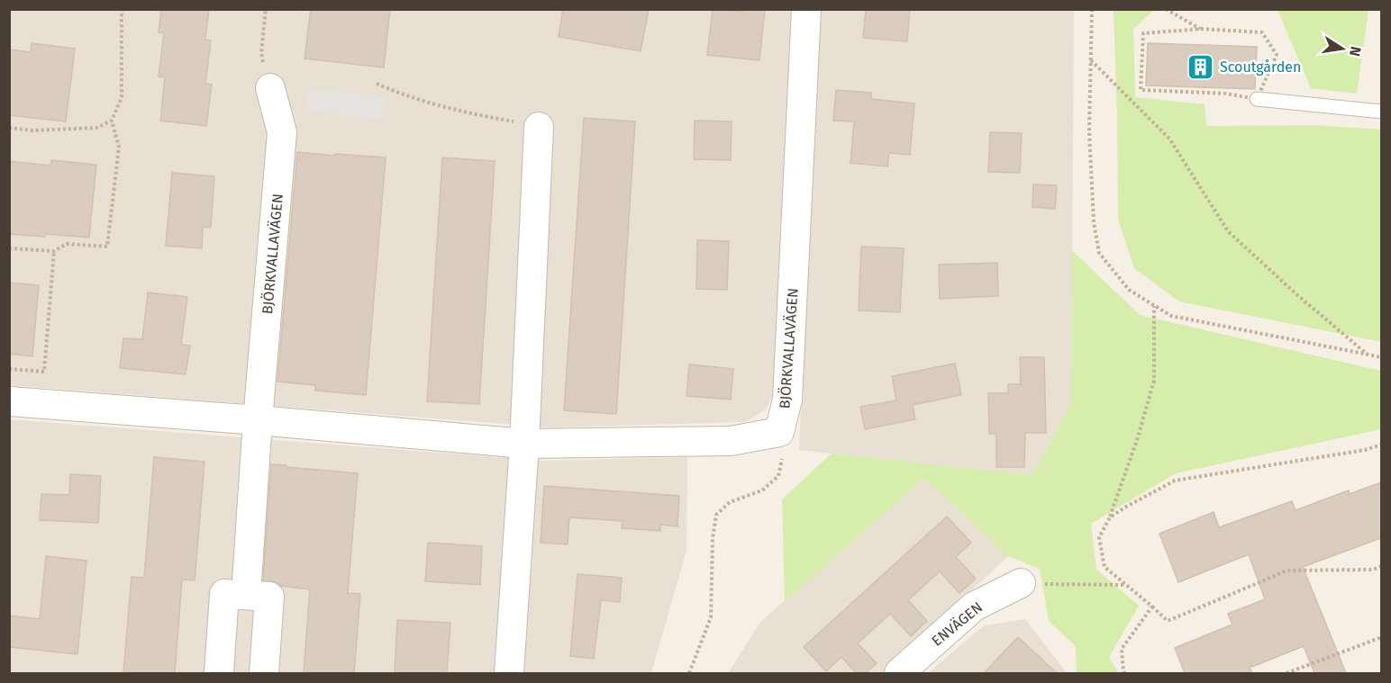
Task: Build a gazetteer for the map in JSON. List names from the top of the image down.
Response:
{
  "streets": {
    "street": ["BJÖRKVALLAVÄGEN", "ENVÄGEN"]
  },
  "places": {
    "building": ["Scoutgården"]
  },
  "north": "right"
}
